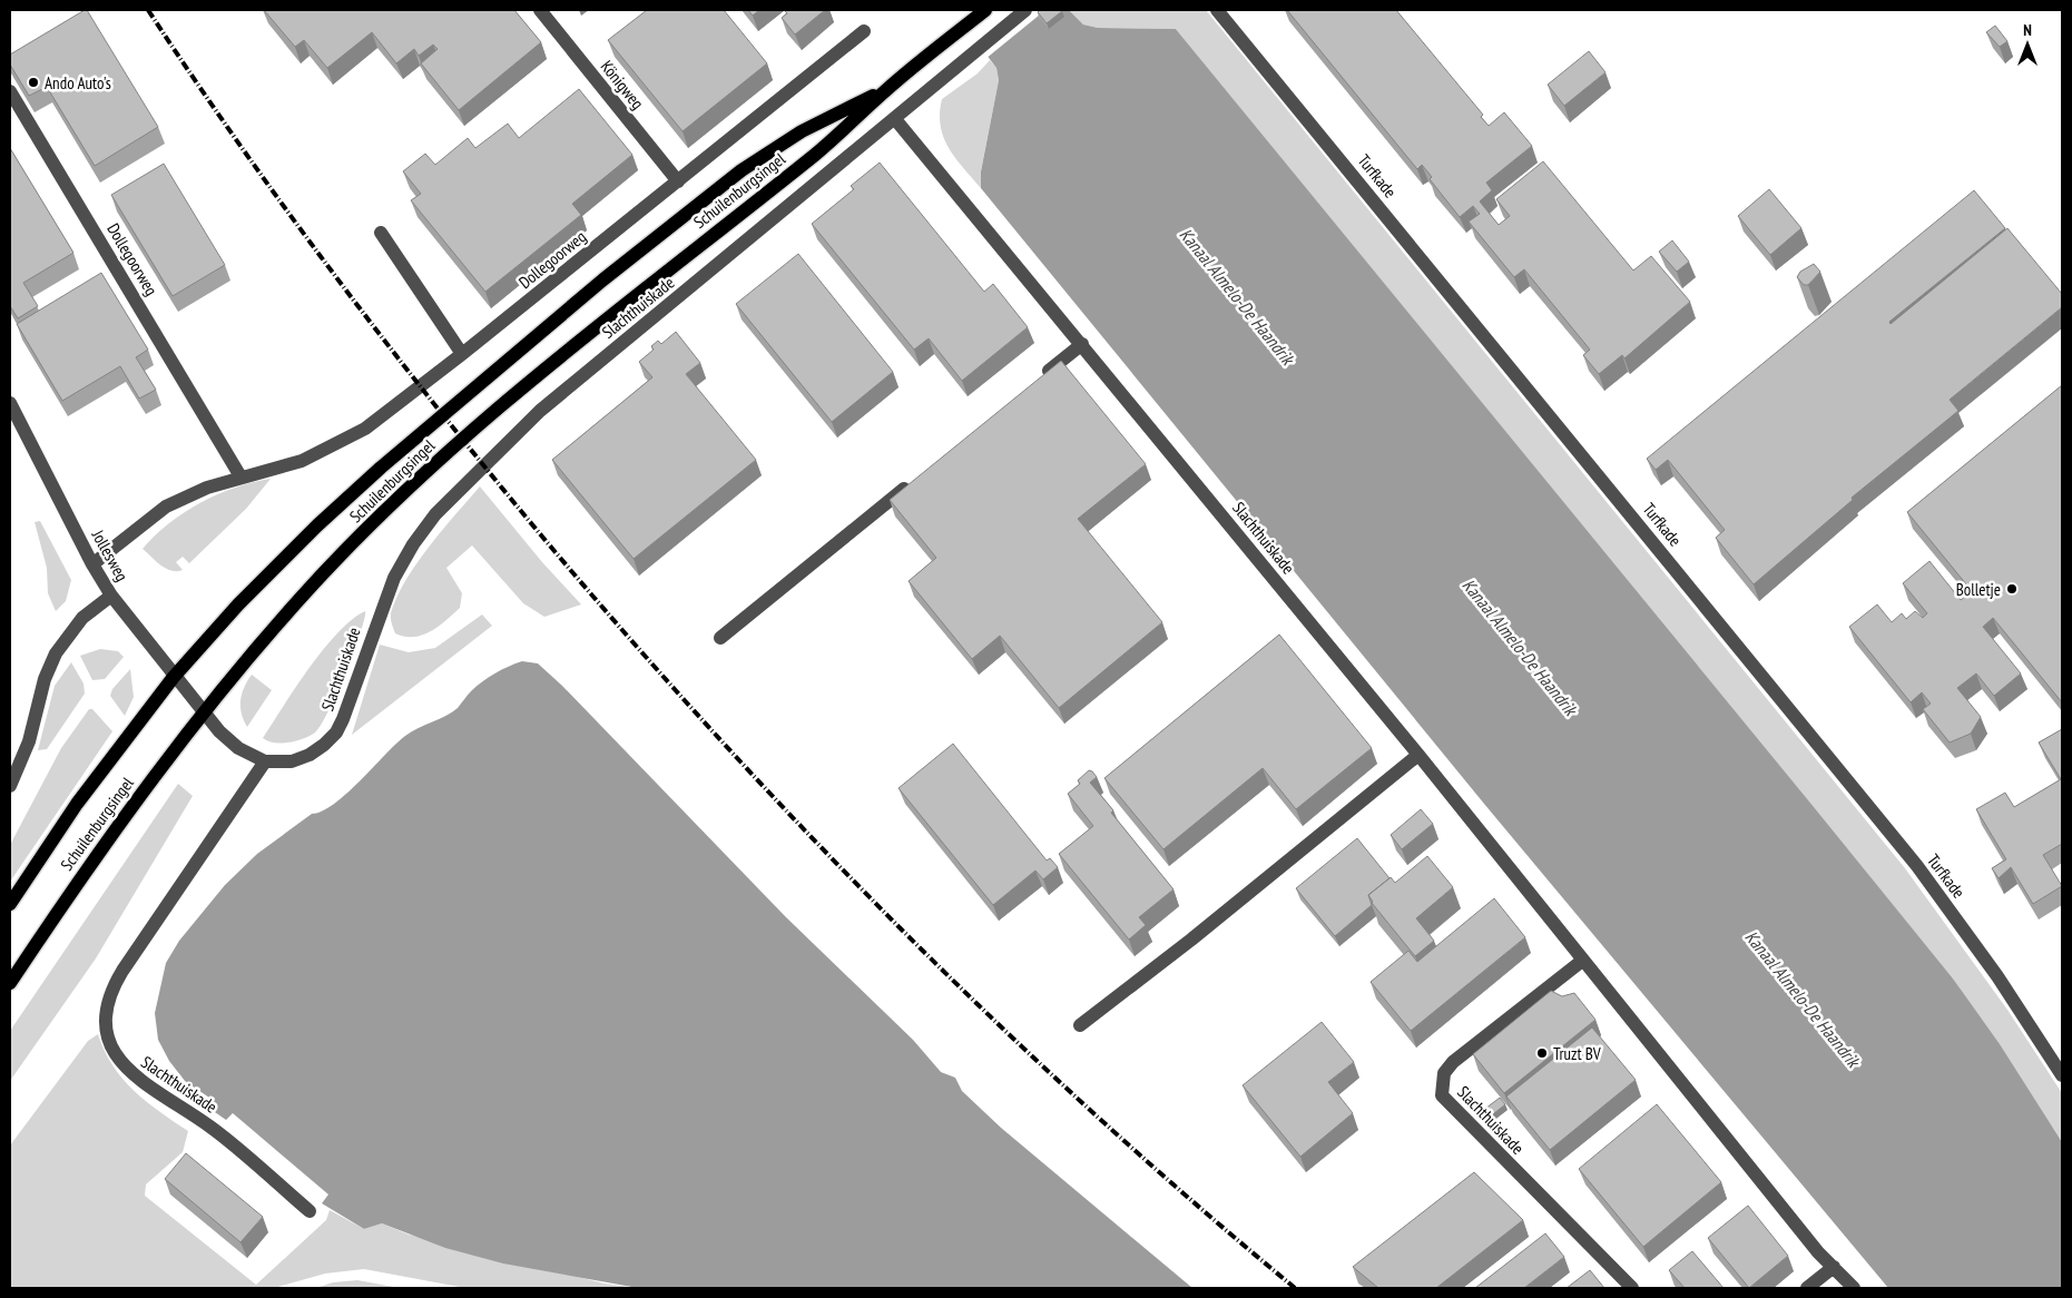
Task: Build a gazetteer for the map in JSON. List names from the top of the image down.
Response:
{
  "streets": {
    "main road": ["Schuilenburgsingel"],
    "street": [
      "Königweg",
      "Turfkade",
      "Dollegoorweg",
      "Slachthuiskade",
      "Jollesweg"
    ]
  },
  "crossings": [
    ["Königweg", "Dollegoorweg"],
    ["Schuilenburgsingel", "Slachthuiskade"],
    ["Schuilenburgsingel", "Jollesweg"],
    ["Dollegoorweg", "Jollesweg"],
    ["Slachthuiskade", "Jollesweg"]
  ],
  "water": ["Kanaal Almelo-De Haandrik"],
  "places": ["Ando Auto's", "Bolletje", "Truzt BV"],
  "north": "top"
}
